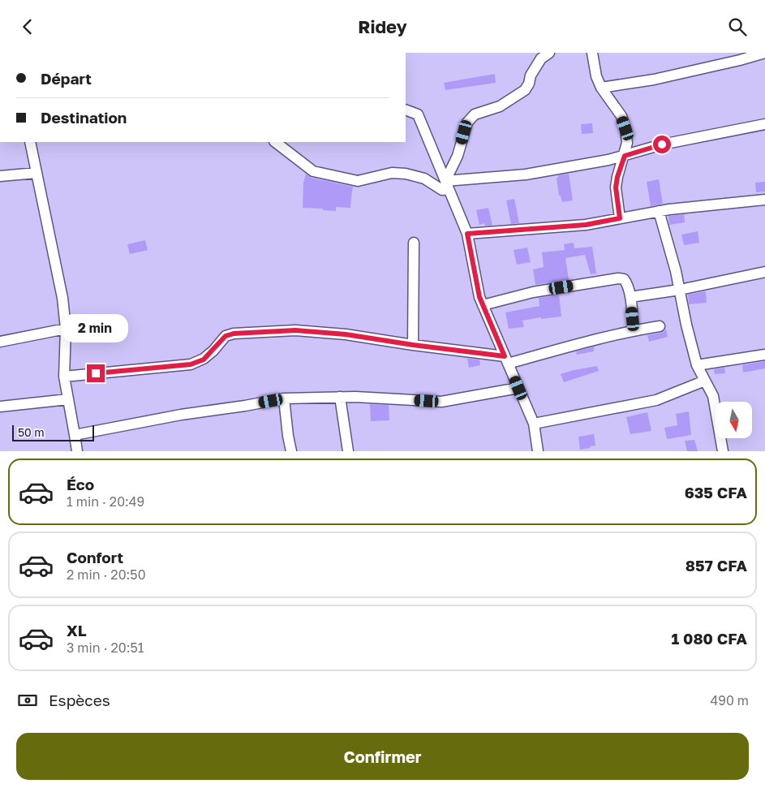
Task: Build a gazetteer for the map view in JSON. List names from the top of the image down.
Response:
{
  "scale_bar": "50 m",
  "north": "bottom",
  "page": {
    "header": "Ridey",
    "banner": ["Départ", "Destination"],
    "bubble": "2 min",
    "scale": "50 m",
    "list": [
      {
        "name": "Éco",
        "note": "1 min · 20:49",
        "value": "635 CFA"
      },
      {
        "name": "Confort",
        "note": "2 min · 20:50",
        "value": "857 CFA"
      },
      {
        "name": "XL",
        "note": "3 min · 20:51",
        "value": "1 080 CFA"
      }
    ],
    "pay": ["Espèces", "490 m"],
    "buttons": "Confirmer"
  }
}
